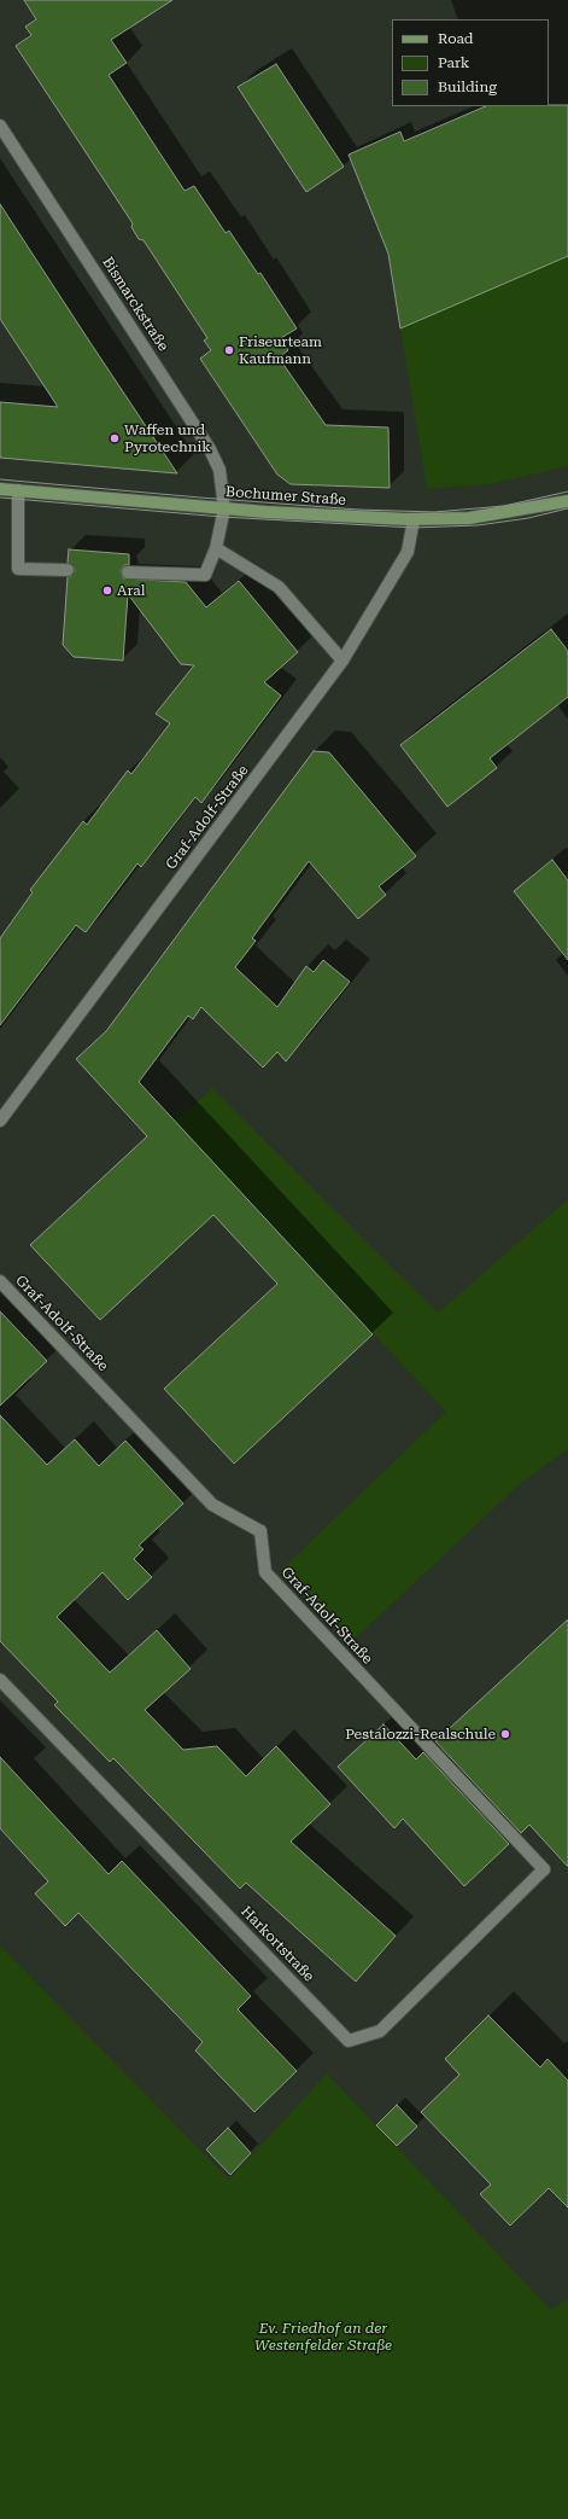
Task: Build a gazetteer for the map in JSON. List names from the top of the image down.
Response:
{
  "streets": {
    "main road": ["Bochumer Straße"],
    "street": ["Bismarckstraße", "Graf-Adolf-Straße", "Harkortstraße"]
  },
  "crossings": [
    ["Bismarckstraße", "Bochumer Straße"],
    ["Bochumer Straße", "Graf-Adolf-Straße"],
    ["Graf-Adolf-Straße", "Harkortstraße"]
  ],
  "parks": ["Ev. Friedhof an der Westenfelder Straße"],
  "places": [
    "Friseurteam Kaufmann",
    "Waffen und Pyrotechnik",
    "Aral",
    "Pestalozzi-Realschule"
  ],
  "legend": ["Road", "Park", "Building"]
}
